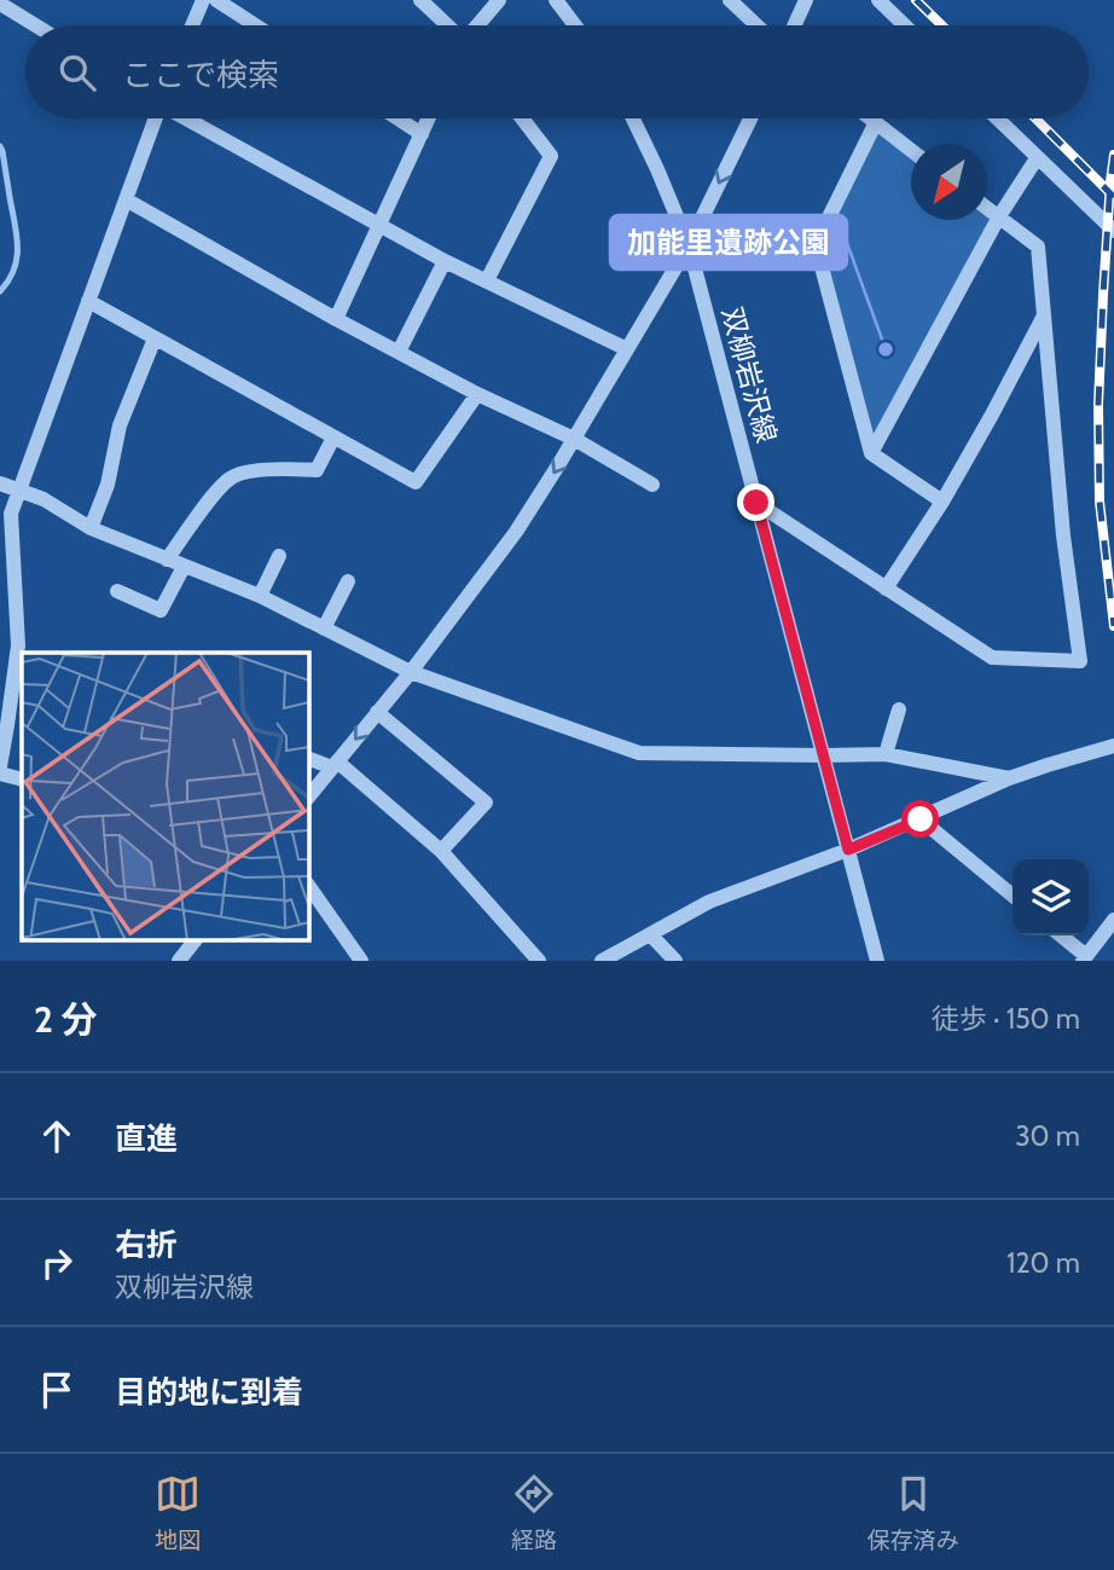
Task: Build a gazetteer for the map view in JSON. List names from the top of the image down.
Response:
{
  "streets": {
    "street": ["双柳岩沢線"]
  },
  "places": ["加能里遺跡公園"],
  "north": "bottom left",
  "page": {
    "search": "ここで検索",
    "heading": ["2 分", "徒歩 · 150 m"],
    "list": [
      ["直進", "30 m"],
      ["右折", "双柳岩沢線", "120 m"],
      "目的地に到着"
    ],
    "nav": ["地図", "経路", "保存済み"]
  }
}
